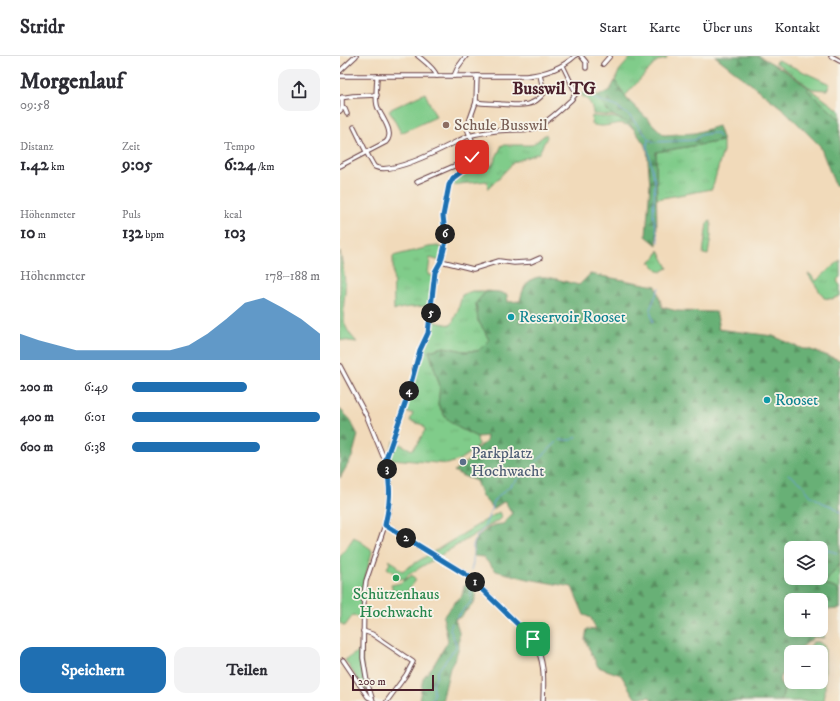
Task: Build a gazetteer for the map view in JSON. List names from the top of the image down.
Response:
{
  "districts": ["Busswil TG"],
  "places": [
    "Schule Busswil",
    "Reservoir Rooset",
    "Rooset",
    "Parkplatz Hochwacht",
    "Schützenhaus Hochwacht"
  ],
  "scale_bar": "200 m",
  "page": {
    "header": "Stridr",
    "nav": [
      "Start",
      "Karte",
      "Über uns",
      "Kontakt"
    ],
    "heading": ["Morgenlauf", "09:58"],
    "stats": [
      ["Distanz", "1.42 km"],
      ["Zeit", "9:05"],
      ["Tempo", "6:24 /km"],
      ["Höhenmeter", "10 m"],
      ["Puls", "132 bpm"],
      ["kcal", "103"]
    ],
    "pins": [
      "6",
      "5",
      "4",
      "3",
      "2",
      "1"
    ],
    "chart": ["Höhenmeter", "178–188 m"],
    "list": [
      {
        "name": "200 m",
        "note": "6:49"
      },
      {
        "name": "400 m",
        "note": "6:01"
      },
      {
        "name": "600 m",
        "note": "6:38"
      }
    ],
    "map_buttons": ["+", "−"],
    "buttons": ["Speichern", "Teilen"],
    "scale": "200 m"
  }
}
